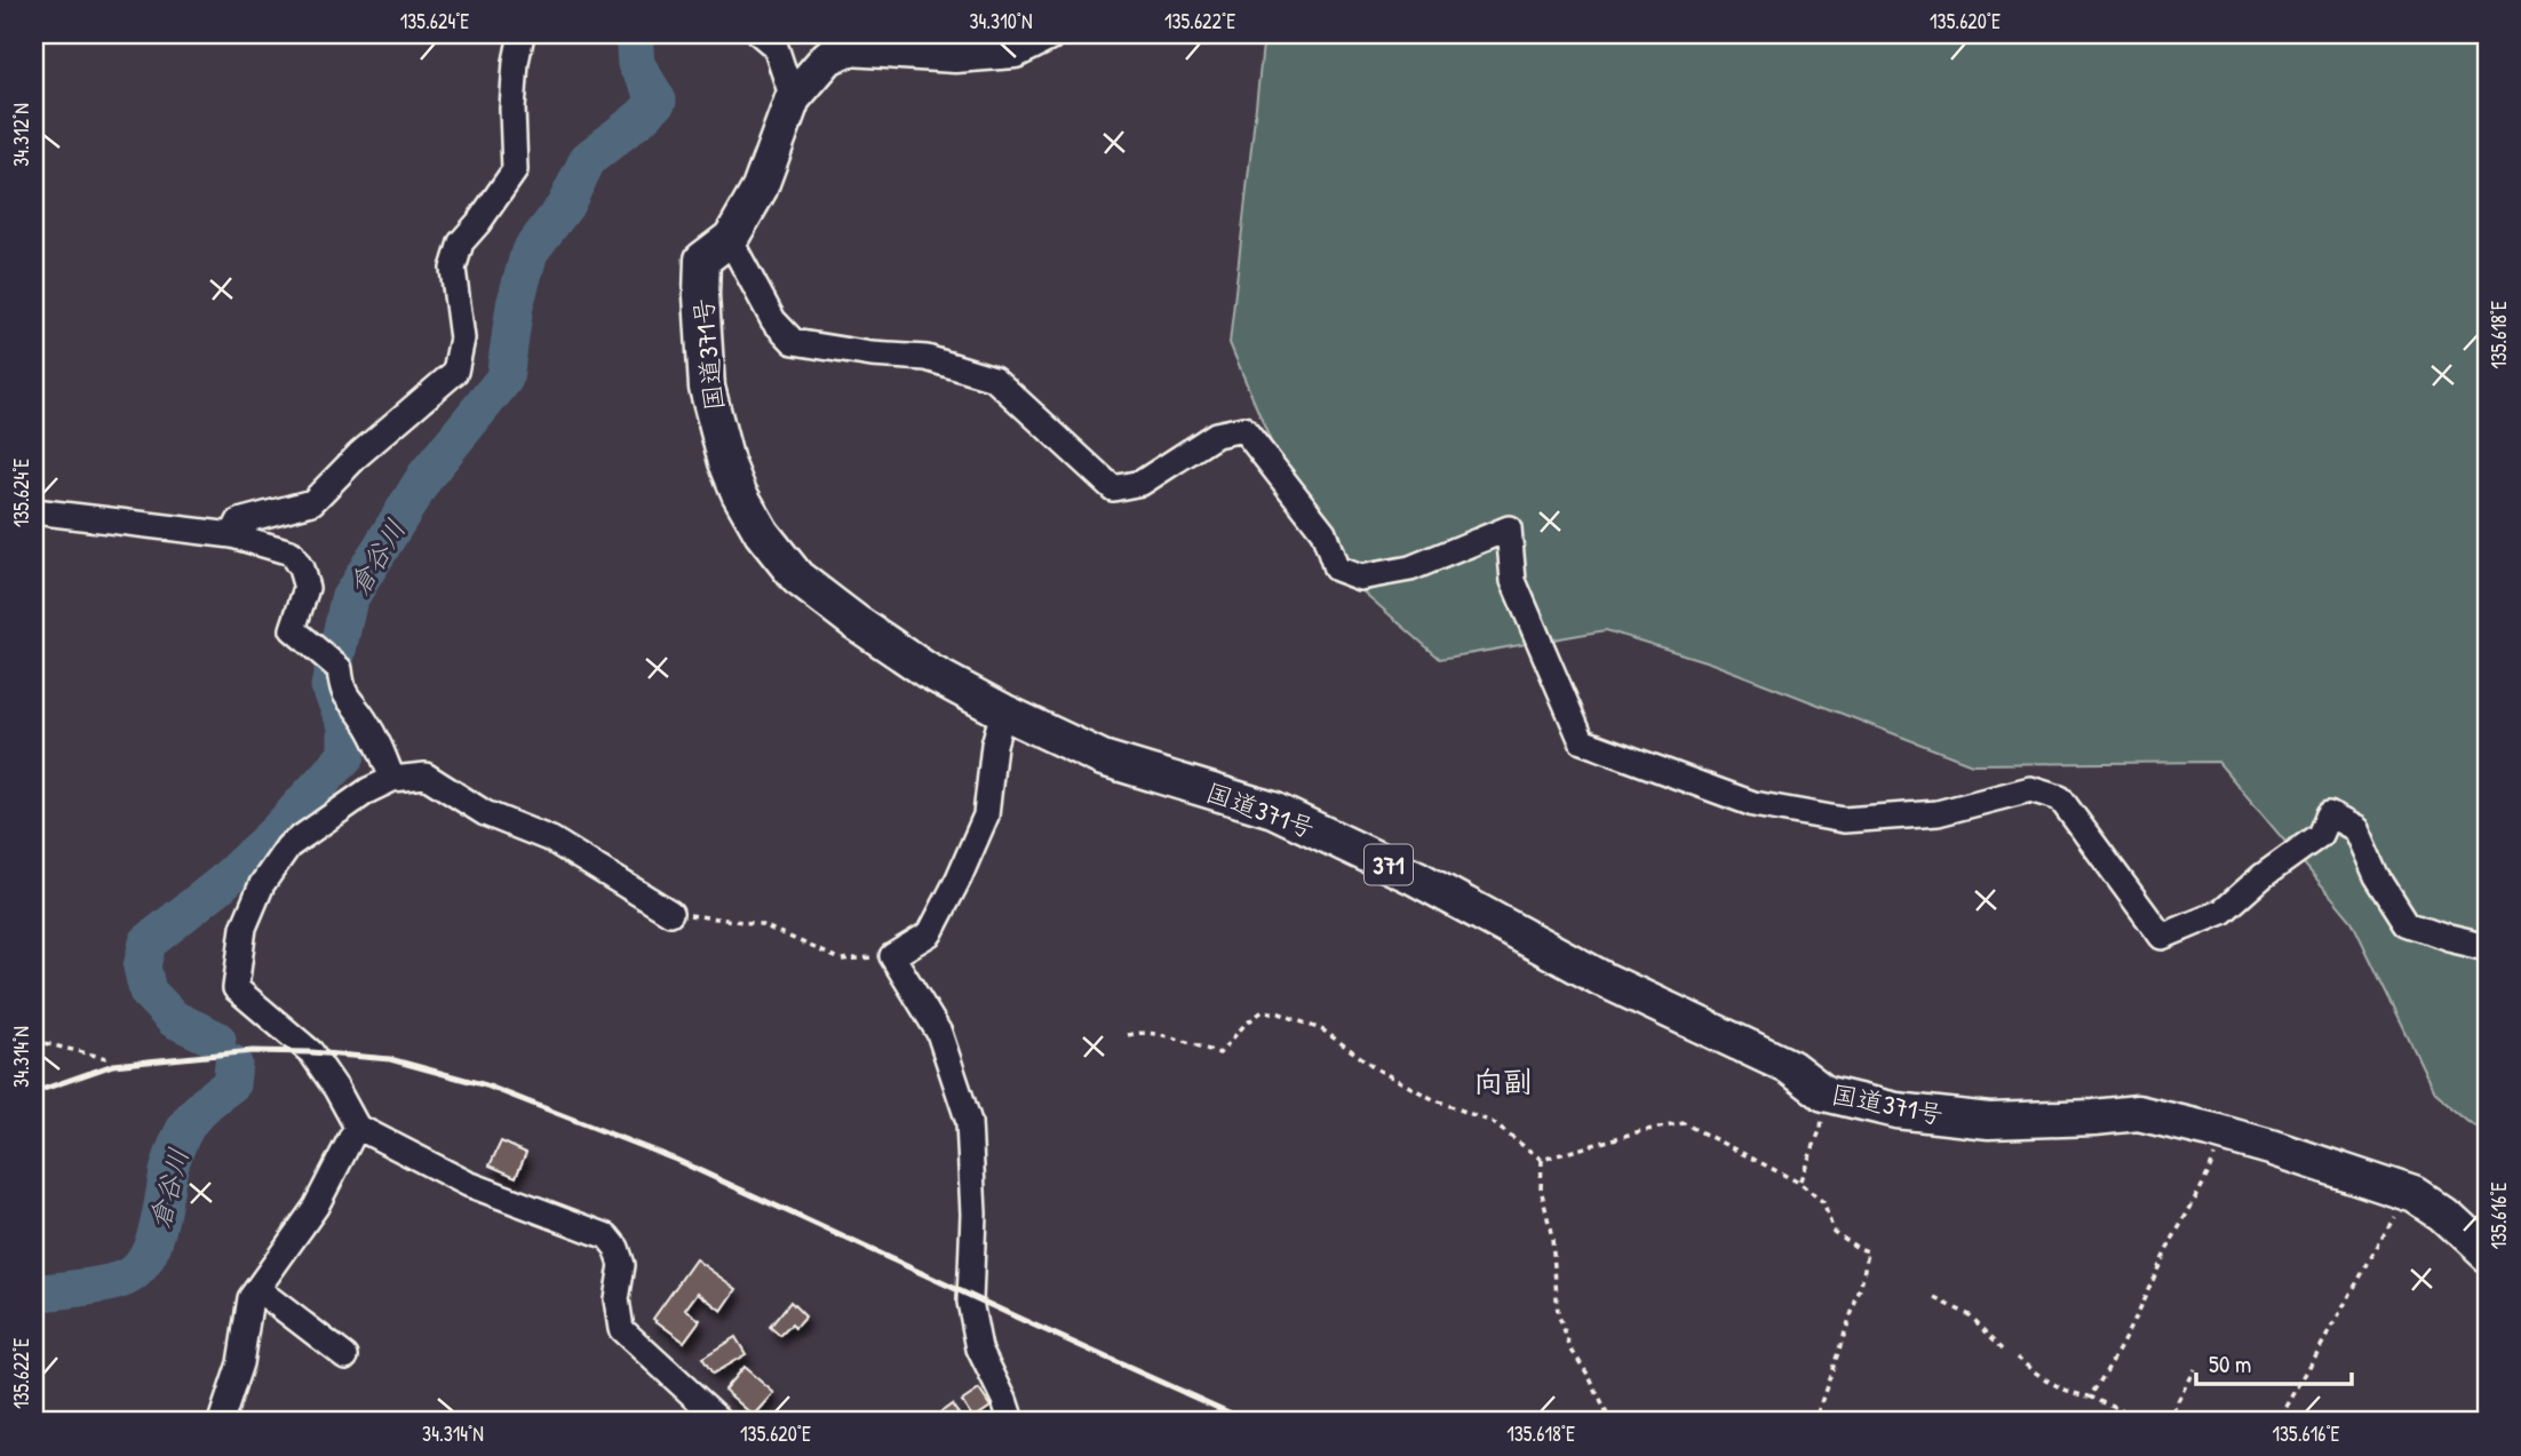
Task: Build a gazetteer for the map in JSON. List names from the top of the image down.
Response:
{
  "streets": {
    "highway": ["国道371号", "371"]
  },
  "districts": ["向副"],
  "water": ["倉谷川"],
  "scale_bar": "50 m",
  "coordinates": [
    "135.624°E",
    "34.310°N",
    "135.622°E",
    "135.620°E",
    "34.312°N",
    "135.618°E",
    "34.314°N",
    "135.616°E"
  ]
}
